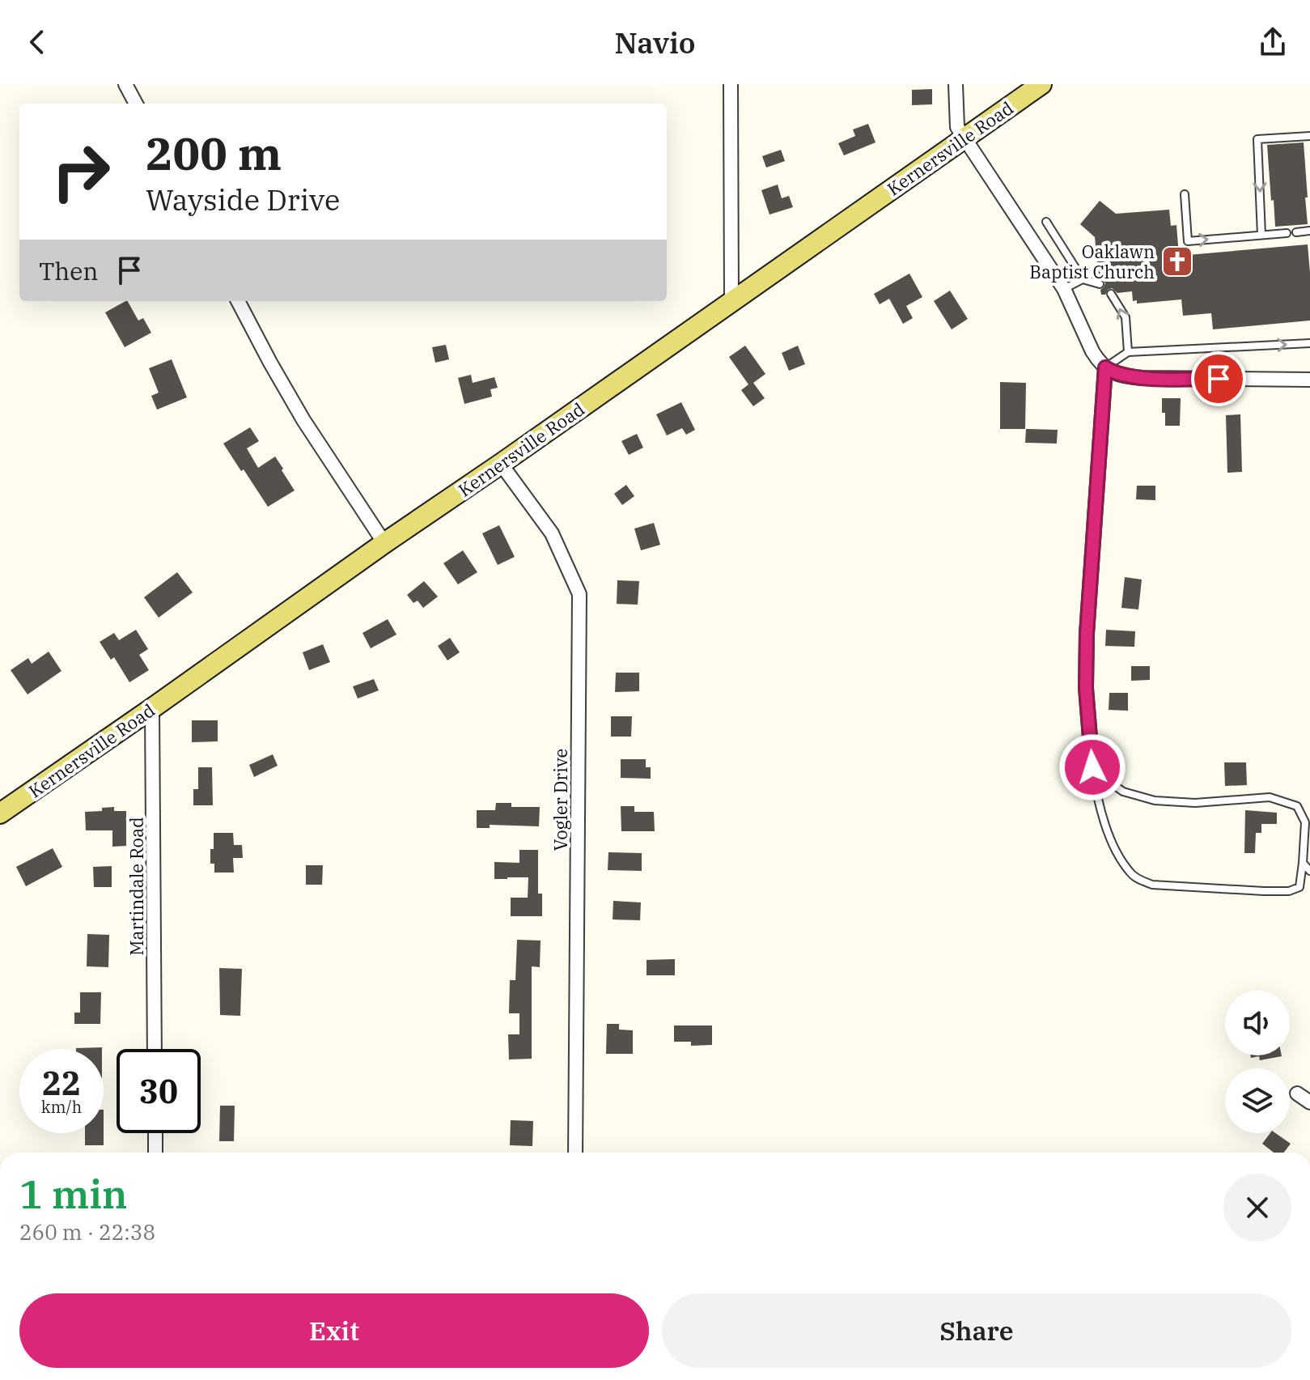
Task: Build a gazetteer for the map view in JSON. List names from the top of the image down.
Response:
{
  "streets": {
    "main road": ["Kernersville Road"],
    "street": ["Vogler Drive", "Martindale Road"]
  },
  "crossings": [
    ["Kernersville Road", "Vogler Drive"],
    ["Kernersville Road", "Martindale Road"]
  ],
  "places": {
    "church": ["Oaklawn Baptist Church"]
  },
  "page": {
    "header": "Navio",
    "turn": ["200 m", "Wayside Drive"],
    "then": "Then",
    "speed": "22 km/h",
    "limit": "30",
    "heading": ["1 min", "260 m · 22:38"],
    "buttons": ["Exit", "Share"]
  }
}
